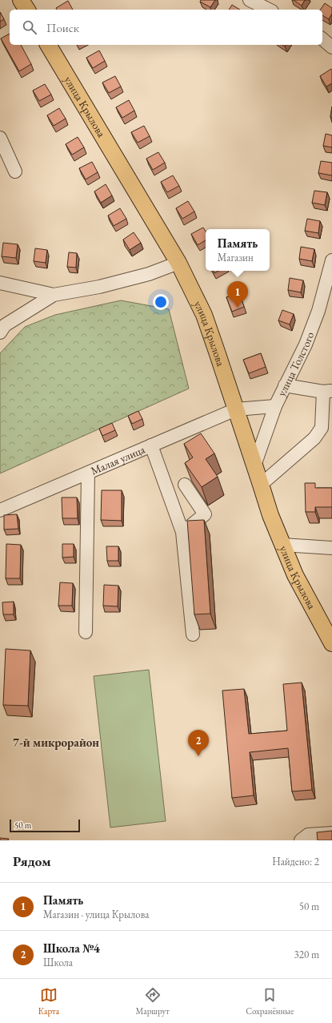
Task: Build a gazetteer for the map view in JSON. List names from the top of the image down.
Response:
{
  "streets": {
    "main road": ["улица Крылова"],
    "street": ["улица Толстого", "Малая улица"]
  },
  "crossings": [
    ["улица Крылова", "улица Толстого"],
    ["улица Крылова", "Малая улица"],
    ["улица Толстого", "Малая улица"]
  ],
  "districts": ["7-й микрорайон"],
  "scale_bar": "50 m",
  "page": {
    "search": "Поиск",
    "popup": ["Память", "Магазин"],
    "pins": ["1", "2"],
    "scale": "50 m",
    "heading": ["Рядом", "Найдено: 2"],
    "list": [
      {
        "mark": "1",
        "name": "Память",
        "note": "Магазин · улица Крылова",
        "value": "50 m"
      },
      {
        "mark": "2",
        "name": "Школа №4",
        "note": "Школа",
        "value": "320 m"
      }
    ],
    "nav": ["Карта", "Маршрут", "Сохранённые"]
  }
}
